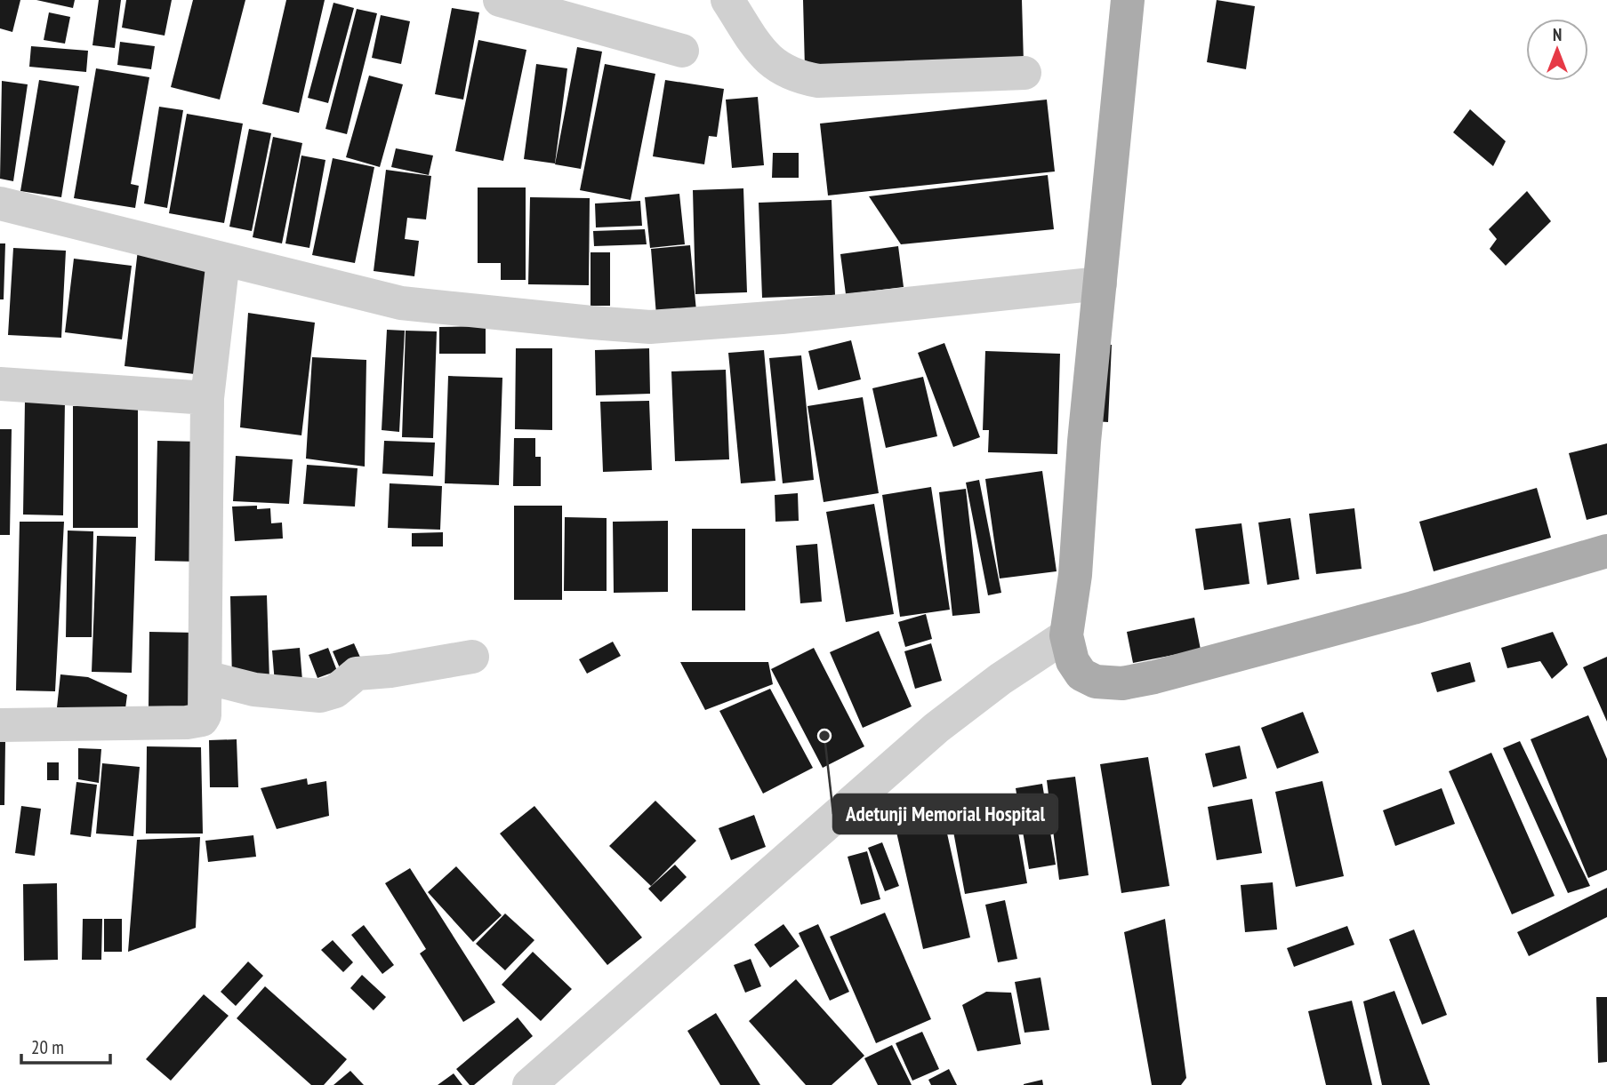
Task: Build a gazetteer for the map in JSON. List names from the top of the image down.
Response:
{
  "places": ["Adetunji Memorial Hospital"],
  "scale_bar": "20 m",
  "north": "top"
}
